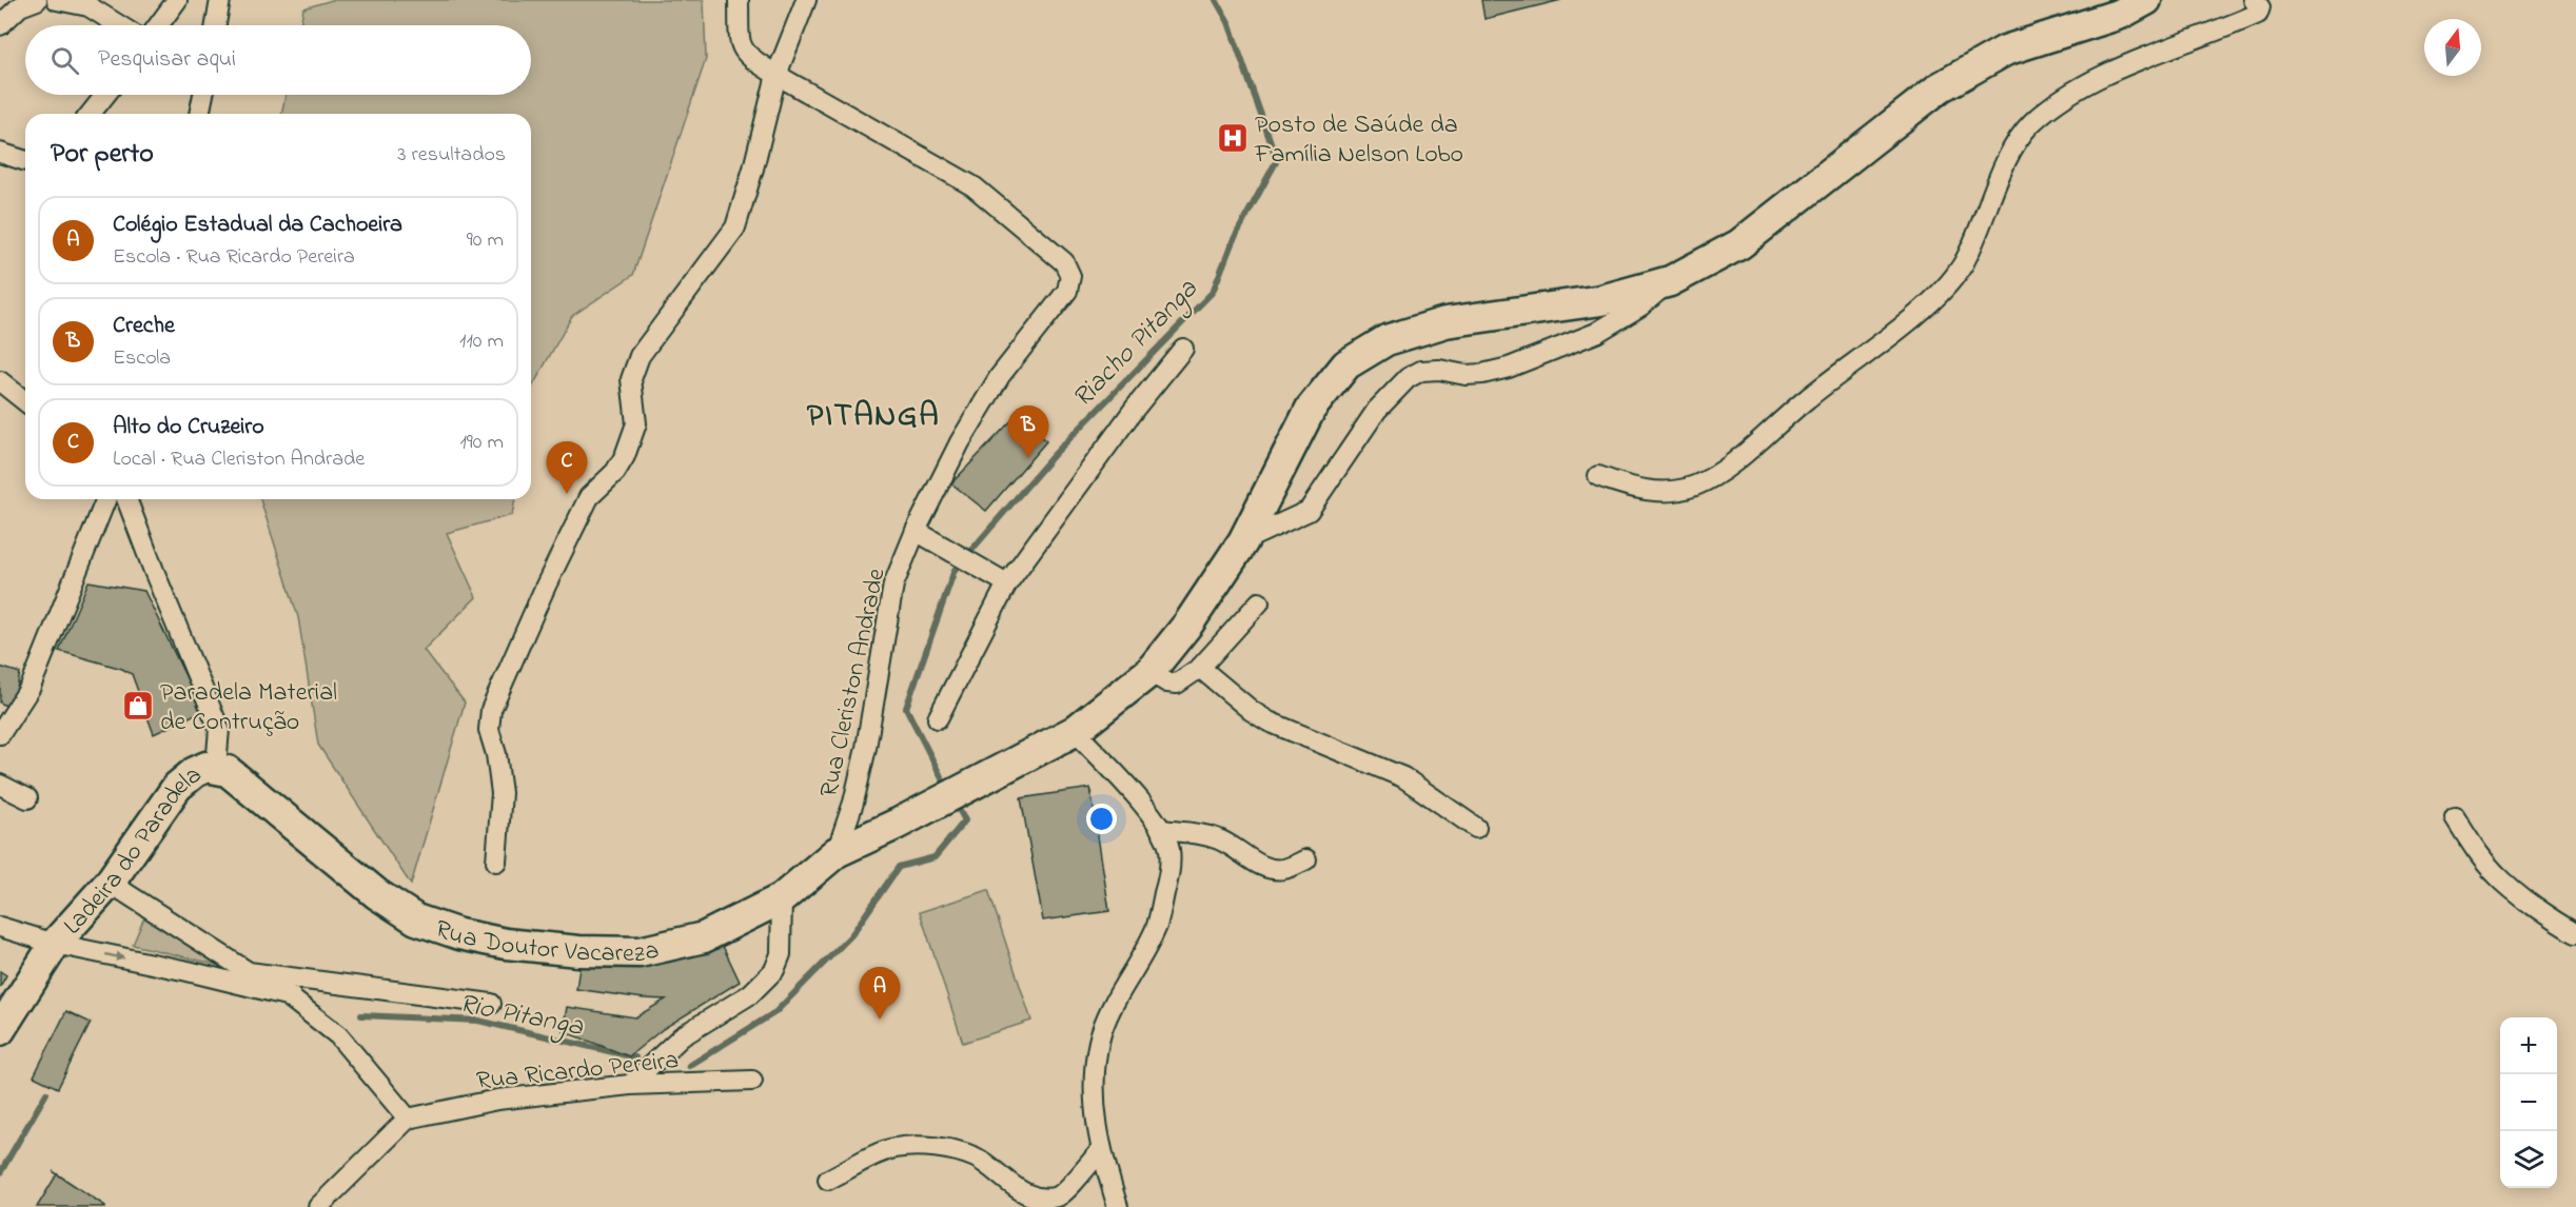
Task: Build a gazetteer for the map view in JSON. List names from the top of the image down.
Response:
{
  "streets": {
    "main road": ["Ladeira do Paradela", "Rua Doutor Vacareza"],
    "street": ["Rua Cleriston Andrade", "Rua Ricardo Pereira"]
  },
  "crossings": [
    ["Rua Cleriston Andrade", "Rua Doutor Vacareza"],
    ["Ladeira do Paradela", "Rua Doutor Vacareza"]
  ],
  "districts": ["PITANGA"],
  "water": ["Riacho Pitanga", "Rio Pitanga"],
  "places": {
    "hospital": ["Posto de Saúde da Família Nelson Lobo"],
    "shop": ["Paradela Material de Contrução"]
  },
  "north": "top",
  "page": {
    "search": "Pesquisar aqui",
    "heading": ["Por perto", "3 resultados"],
    "list": [
      {
        "mark": "A",
        "name": "Colégio Estadual da Cachoeira",
        "note": "Escola · Rua Ricardo Pereira",
        "value": "90 m"
      },
      {
        "mark": "B",
        "name": "Creche",
        "note": "Escola",
        "value": "110 m"
      },
      {
        "mark": "C",
        "name": "Alto do Cruzeiro",
        "note": "Local · Rua Cleriston Andrade",
        "value": "190 m"
      }
    ],
    "pins": ["B", "C", "A"],
    "map_buttons": ["+", "−"]
  }
}
